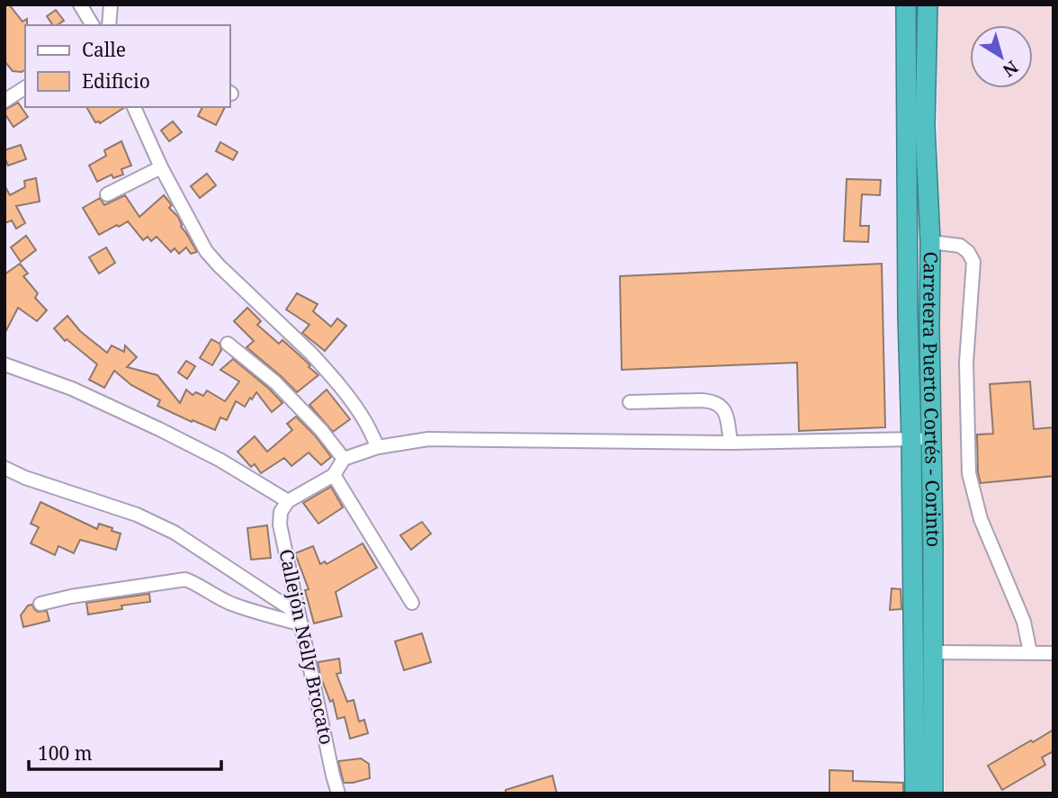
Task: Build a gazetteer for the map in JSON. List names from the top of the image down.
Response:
{
  "streets": {
    "highway": ["Carretera Puerto Cortés - Corinto"],
    "street": ["Callejón Nelly Brocato"]
  },
  "legend": ["Calle", "Edificio"],
  "scale_bar": "100 m",
  "north": "bottom right"
}
